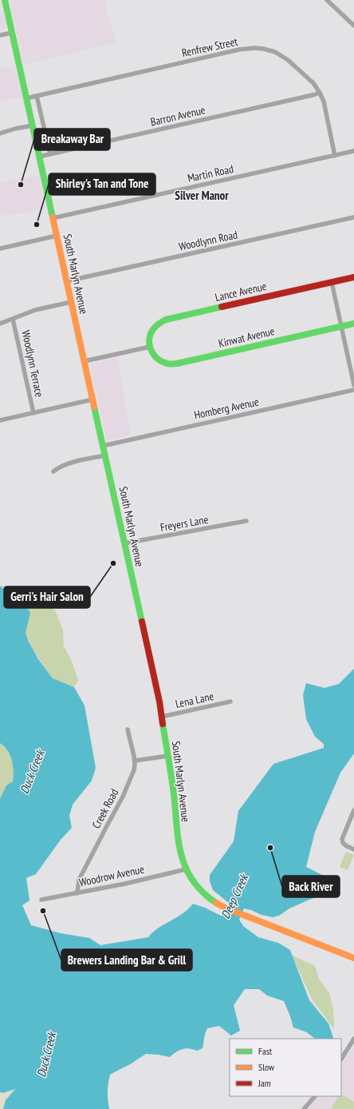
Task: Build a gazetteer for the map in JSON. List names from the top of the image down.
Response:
{
  "streets": {
    "street": [
      "Renfrew Street",
      "Barron Avenue",
      "Martin Road",
      "Woodlynn Road",
      "South Marlyn Avenue",
      "Lance Avenue",
      "Kinwat Avenue",
      "Woodlynn Terrace",
      "Homberg Avenue",
      "Freyers Lane",
      "Lena Lane",
      "Creek Road",
      "Woodrow Avenue"
    ]
  },
  "crossings": [
    ["Renfrew Street", "Barron Avenue"],
    ["Renfrew Street", "Martin Road"],
    ["Renfrew Street", "South Marlyn Avenue"],
    ["Barron Avenue", "South Marlyn Avenue"],
    ["Martin Road", "South Marlyn Avenue"],
    ["Woodlynn Road", "South Marlyn Avenue"],
    ["South Marlyn Avenue", "Homberg Avenue"],
    ["South Marlyn Avenue", "Freyers Lane"],
    ["South Marlyn Avenue", "Lena Lane"],
    ["South Marlyn Avenue", "Woodrow Avenue"],
    ["Lance Avenue", "Kinwat Avenue"],
    ["Creek Road", "Woodrow Avenue"]
  ],
  "districts": ["Silver Manor"],
  "water": ["Duck Creek", "Deep Creek"],
  "places": [
    "Breakaway Bar",
    "Shirley's Tan and Tone",
    "Gerri's Hair Salon",
    "Back River",
    "Brewers Landing Bar & Grill"
  ],
  "legend": ["Fast", "Slow", "Jam"]
}
